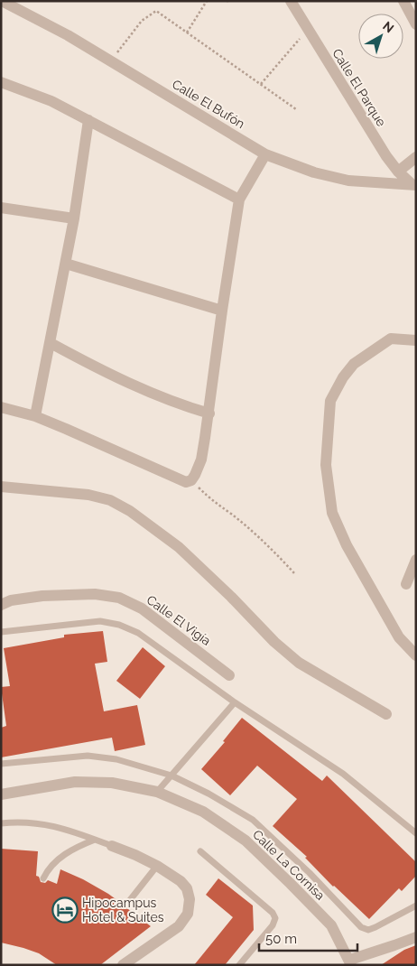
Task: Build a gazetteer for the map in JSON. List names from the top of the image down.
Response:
{
  "streets": {
    "street": [
      "Calle El Parque",
      "Calle El Bufón",
      "Calle El Vigía",
      "Calle La Cornisa"
    ]
  },
  "crossings": [
    ["Calle El Parque", "Calle El Bufón"]
  ],
  "places": {
    "hotel": ["Hipocampus Hotel & Suites"]
  },
  "scale_bar": "50 m",
  "north": "top right"
}
